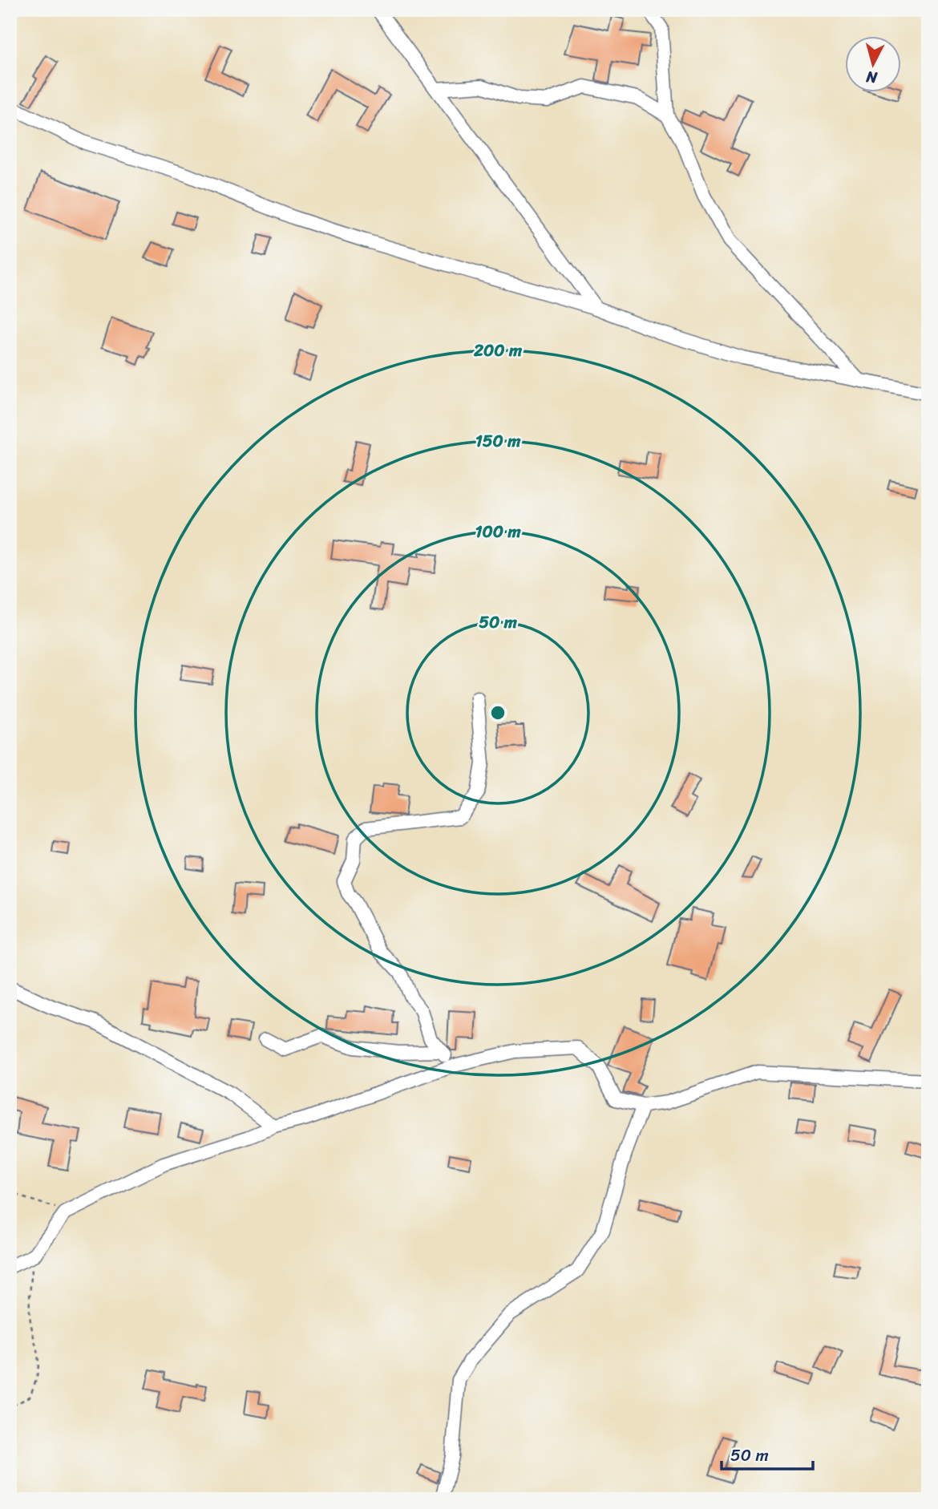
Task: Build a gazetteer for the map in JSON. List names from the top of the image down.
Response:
{
  "scale_bar": "50 m",
  "north": "bottom",
  "rings": [
    "200 m",
    "150 m",
    "100 m",
    "50 m"
  ]
}
